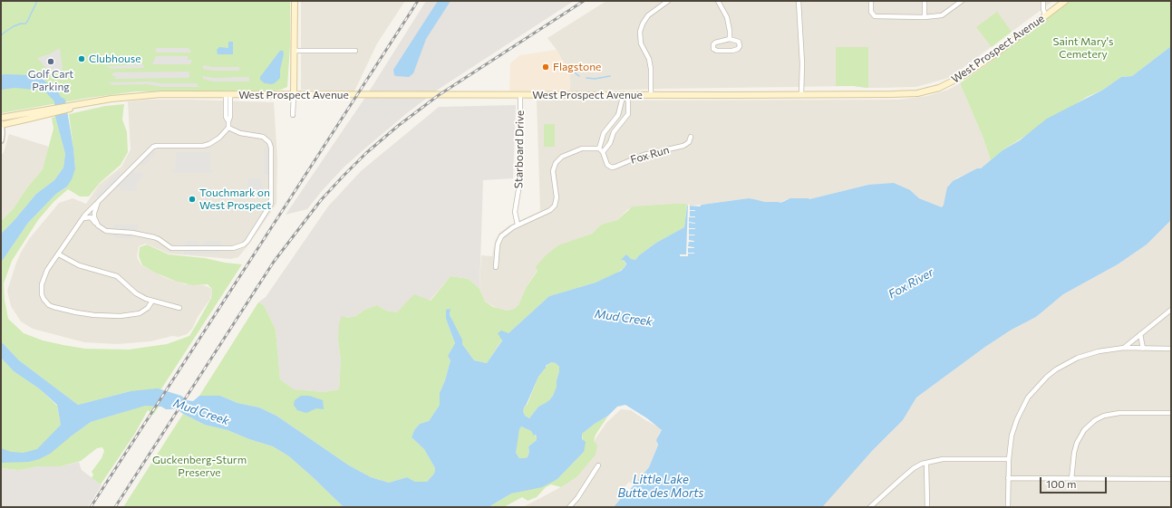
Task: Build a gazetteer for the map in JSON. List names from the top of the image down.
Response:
{
  "streets": {
    "main road": ["West Prospect Avenue"],
    "street": ["Starboard Drive", "Fox Run"]
  },
  "crossings": [
    ["West Prospect Avenue", "Starboard Drive"]
  ],
  "water": ["Fox River", "Mud Creek", "Little Lake Butte des Morts"],
  "parks": ["Saint Mary's Cemetery", "Guckenberg-Sturm Preserve"],
  "places": [
    "Clubhouse",
    "Golf Cart Parking",
    "Flagstone",
    "Touchmark on West Prospect"
  ],
  "scale_bar": "100 m"
}
